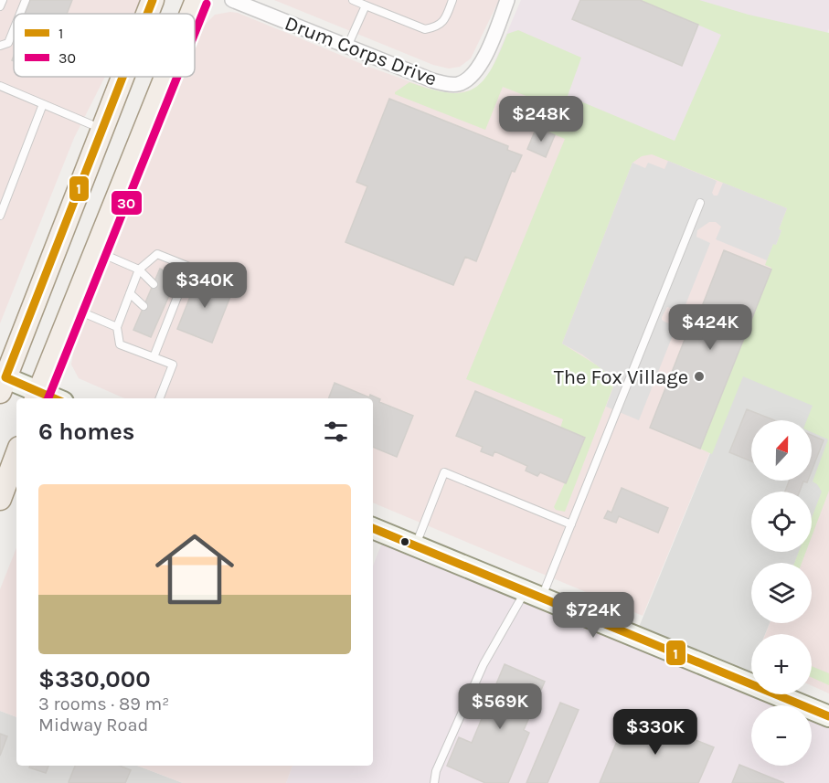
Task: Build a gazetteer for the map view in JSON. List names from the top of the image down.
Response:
{
  "streets": {
    "street": ["Drum Corps Drive"]
  },
  "places": ["The Fox Village"],
  "lines": ["transit line 1", "transit line 30"],
  "legend": ["1", "30"],
  "north": "top",
  "page": {
    "price": [
      "$248K",
      "$340K",
      "$424K",
      "$724K",
      "$569K",
      "$330K"
    ],
    "heading": "6 homes",
    "map_buttons": ["+", "−"],
    "list": [
      {
        "name": "$330,000",
        "note": "3 rooms · 89 m² · Midway Road"
      }
    ]
  }
}
